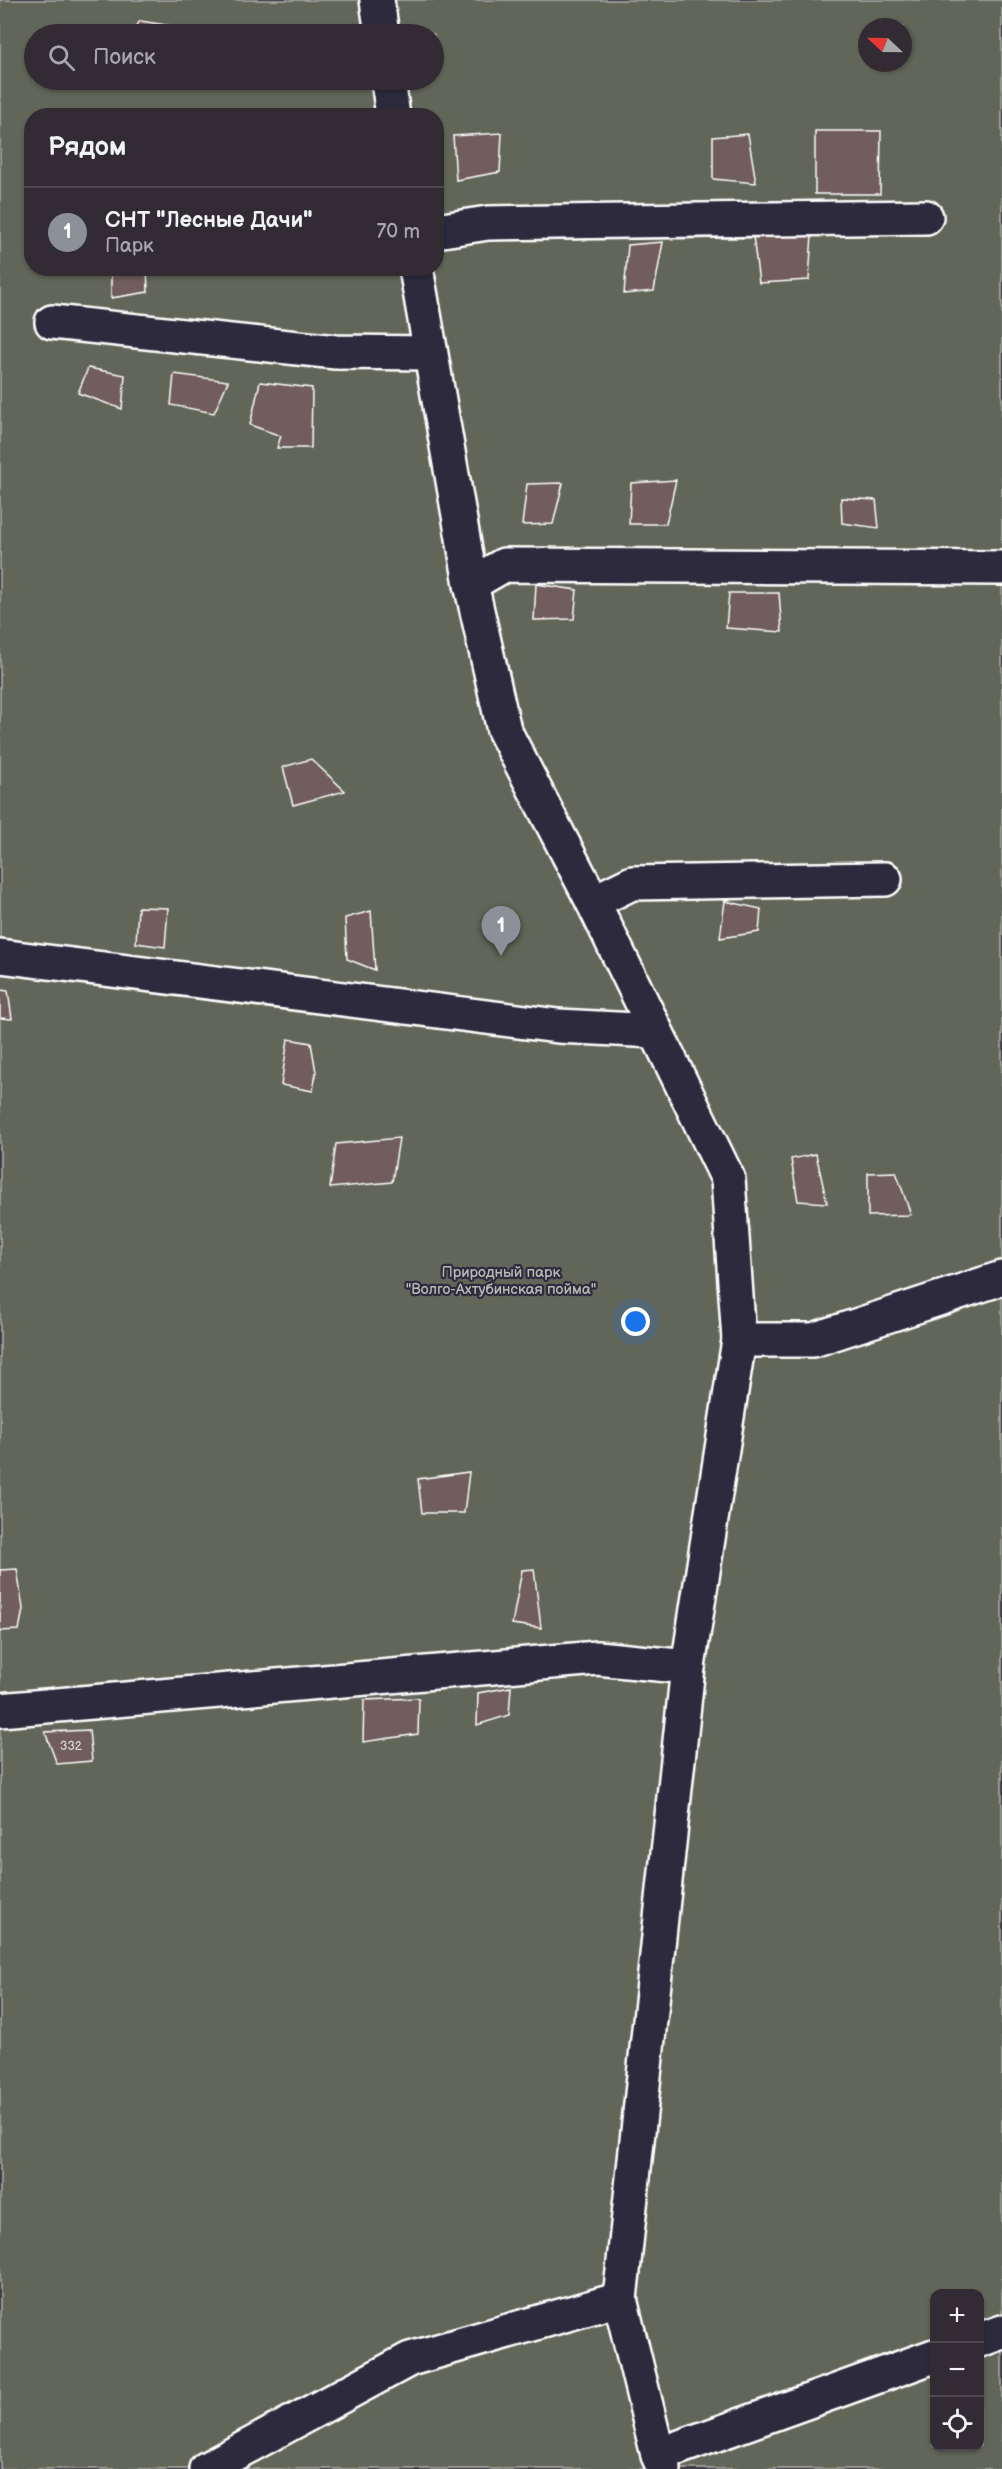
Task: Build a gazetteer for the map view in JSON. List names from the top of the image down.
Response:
{
  "parks": ["Природный парк \"Волго-Ахтубинская пойма\""],
  "house_numbers": ["332"],
  "north": "left",
  "page": {
    "search": "Поиск",
    "heading": "Рядом",
    "list": [
      {
        "mark": "1",
        "name": "СНТ \"Лесные Дачи\"",
        "note": "Парк",
        "value": "70 m"
      }
    ],
    "pins": "1",
    "map_buttons": ["+", "−"]
  }
}
